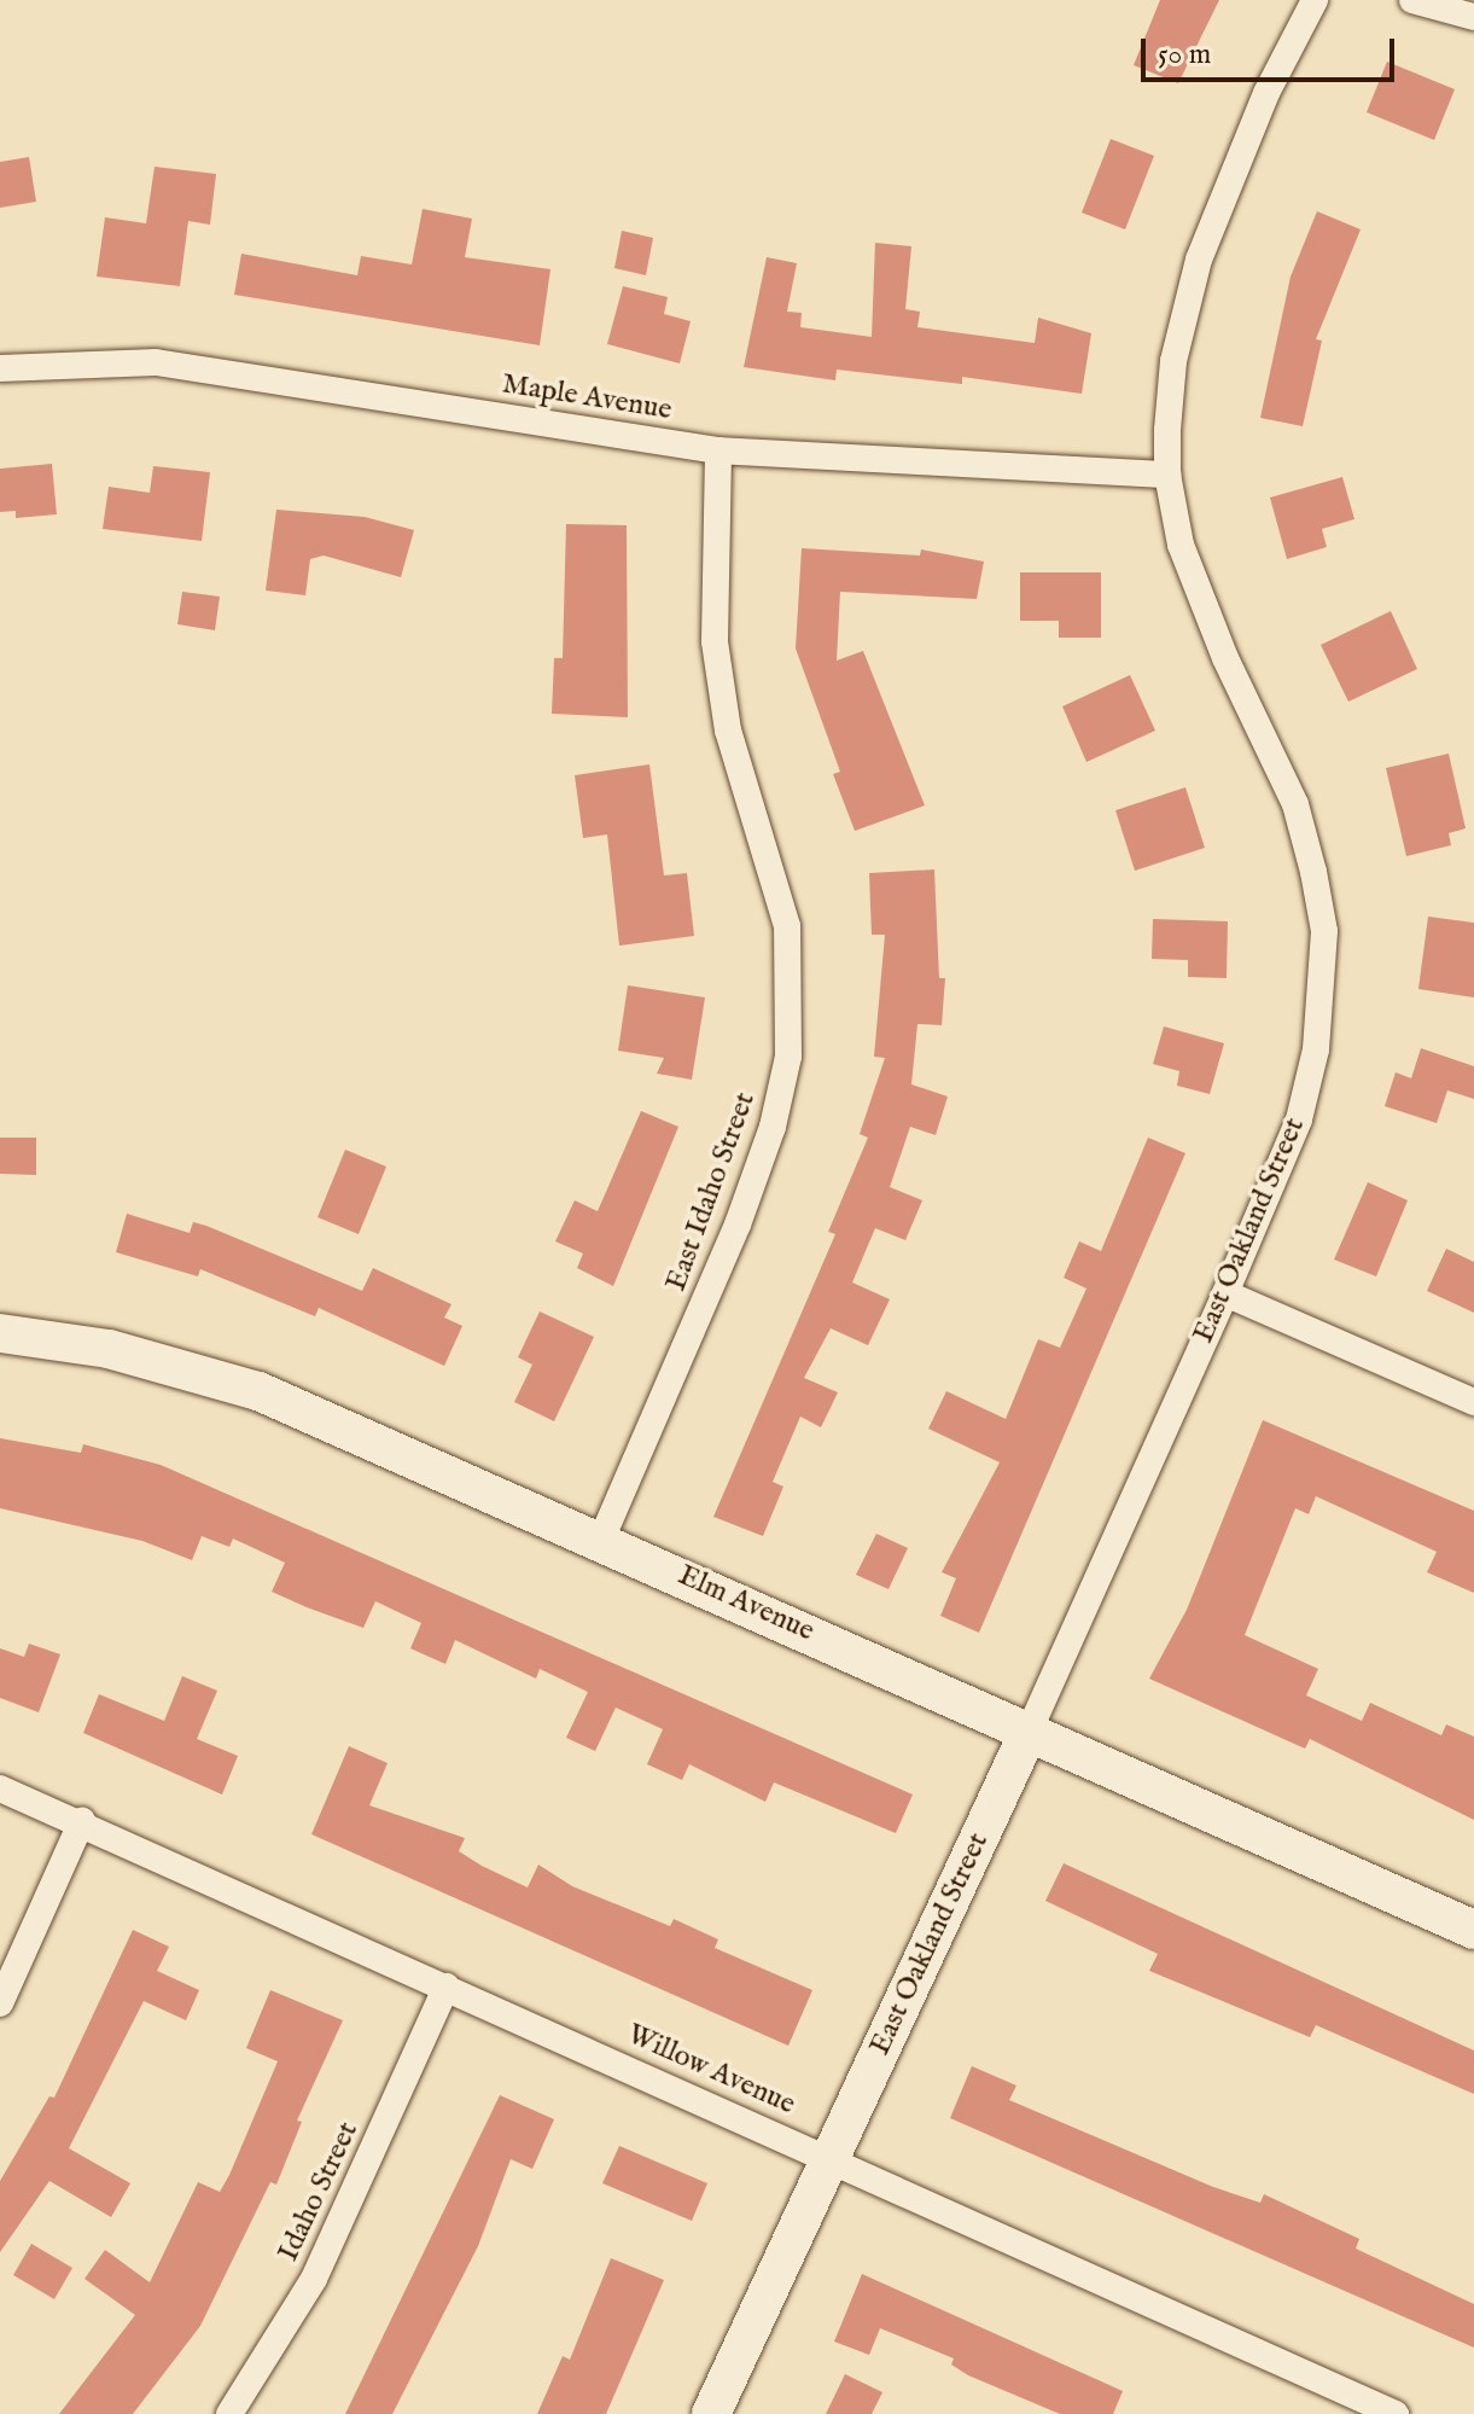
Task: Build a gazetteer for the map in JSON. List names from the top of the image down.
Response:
{
  "streets": {
    "street": [
      "Maple Avenue",
      "East Idaho Street",
      "East Oakland Street",
      "Elm Avenue",
      "Willow Avenue",
      "Idaho Street"
    ]
  },
  "crossings": [
    ["Maple Avenue", "East Idaho Street"],
    ["Maple Avenue", "East Oakland Street"],
    ["East Idaho Street", "Elm Avenue"],
    ["East Oakland Street", "Elm Avenue"],
    ["East Oakland Street", "Willow Avenue"],
    ["Willow Avenue", "Idaho Street"]
  ],
  "scale_bar": "50 m"
}
